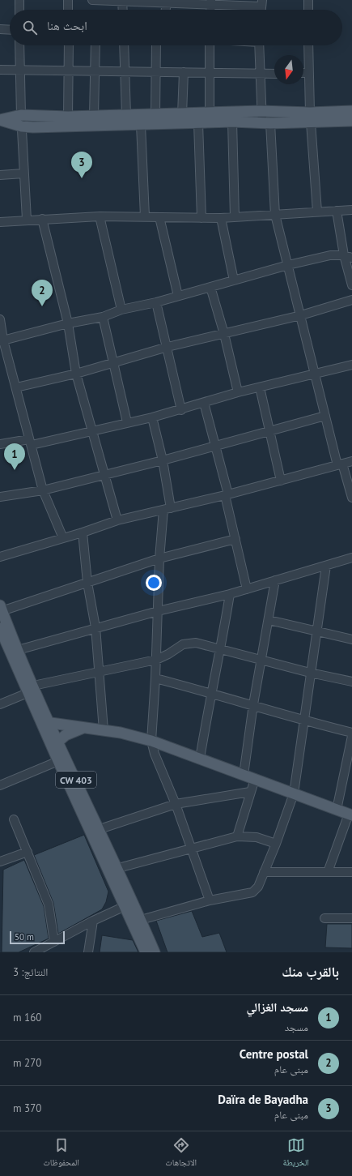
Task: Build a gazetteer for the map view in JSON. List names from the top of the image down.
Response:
{
  "streets": {
    "main road": ["CW 403"]
  },
  "scale_bar": "50 m",
  "north": "bottom",
  "page": {
    "search": "ابحث هنا",
    "pins": ["3", "2", "1"],
    "scale": "50 m",
    "heading": ["بالقرب منك", "النتائج: 3"],
    "list": [
      {
        "mark": "1",
        "name": "مسجد الغزالي",
        "note": "مسجد",
        "value": "160 m"
      },
      {
        "mark": "2",
        "name": "Centre postal",
        "note": "مبنى عام",
        "value": "270 m"
      },
      {
        "mark": "3",
        "name": "Daïra de Bayadha",
        "note": "مبنى عام",
        "value": "370 m"
      }
    ],
    "nav": ["الخريطة", "الاتجاهات", "المحفوظات"]
  }
}
